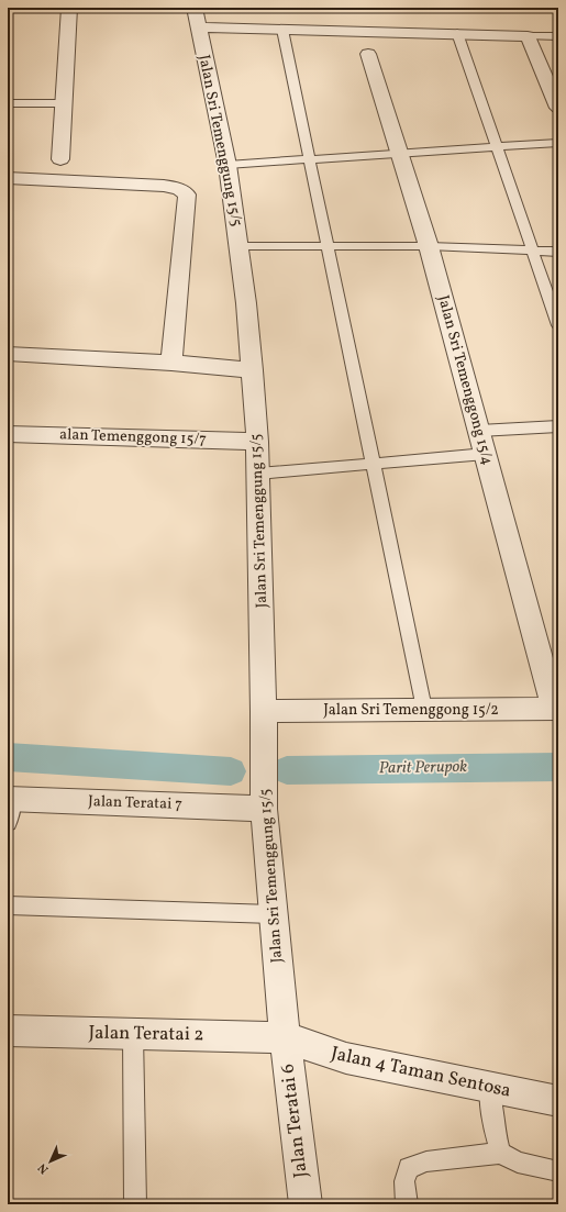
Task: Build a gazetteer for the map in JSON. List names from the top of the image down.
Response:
{
  "streets": {
    "street": [
      "Jalan Sri Temenggung 15/5",
      "Jalan Sri Temenggong 15/4",
      "alan Temenggong 15/7",
      "Jalan Sri Temenggong 15/2",
      "Jalan Teratai 7",
      "Jalan Teratai 2",
      "Jalan 4 Taman Sentosa",
      "Jalan Teratai 6"
    ]
  },
  "crossings": [
    ["Jalan Sri Temenggung 15/5", "alan Temenggong 15/7"],
    ["Jalan Sri Temenggung 15/5", "Jalan Sri Temenggong 15/2"],
    ["Jalan Sri Temenggung 15/5", "Jalan Teratai 7"],
    ["Jalan Sri Temenggung 15/5", "Jalan Teratai 2"],
    ["Jalan Sri Temenggung 15/5", "Jalan 4 Taman Sentosa"],
    ["Jalan Sri Temenggung 15/5", "Jalan Teratai 6"],
    ["Jalan Sri Temenggong 15/4", "Jalan Sri Temenggong 15/2"],
    ["Jalan Teratai 2", "Jalan 4 Taman Sentosa"],
    ["Jalan Teratai 2", "Jalan Teratai 6"],
    ["Jalan 4 Taman Sentosa", "Jalan Teratai 6"]
  ],
  "water": ["Parit Perupok"],
  "north": "bottom left"
}
